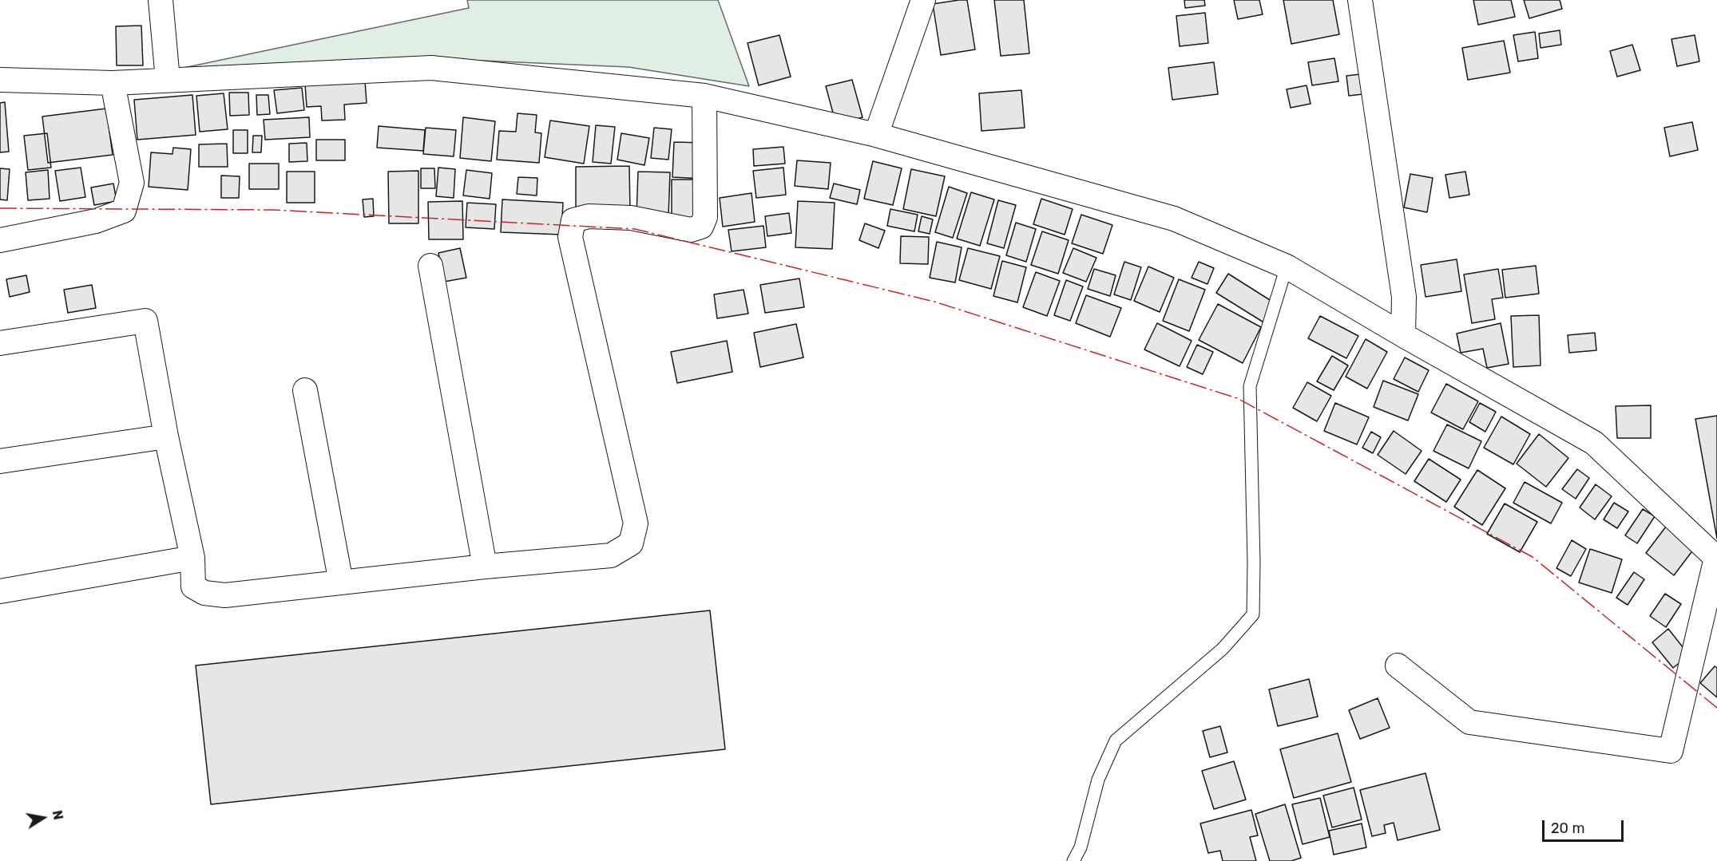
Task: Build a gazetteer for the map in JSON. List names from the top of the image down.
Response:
{
  "scale_bar": "20 m",
  "north": "right"
}
